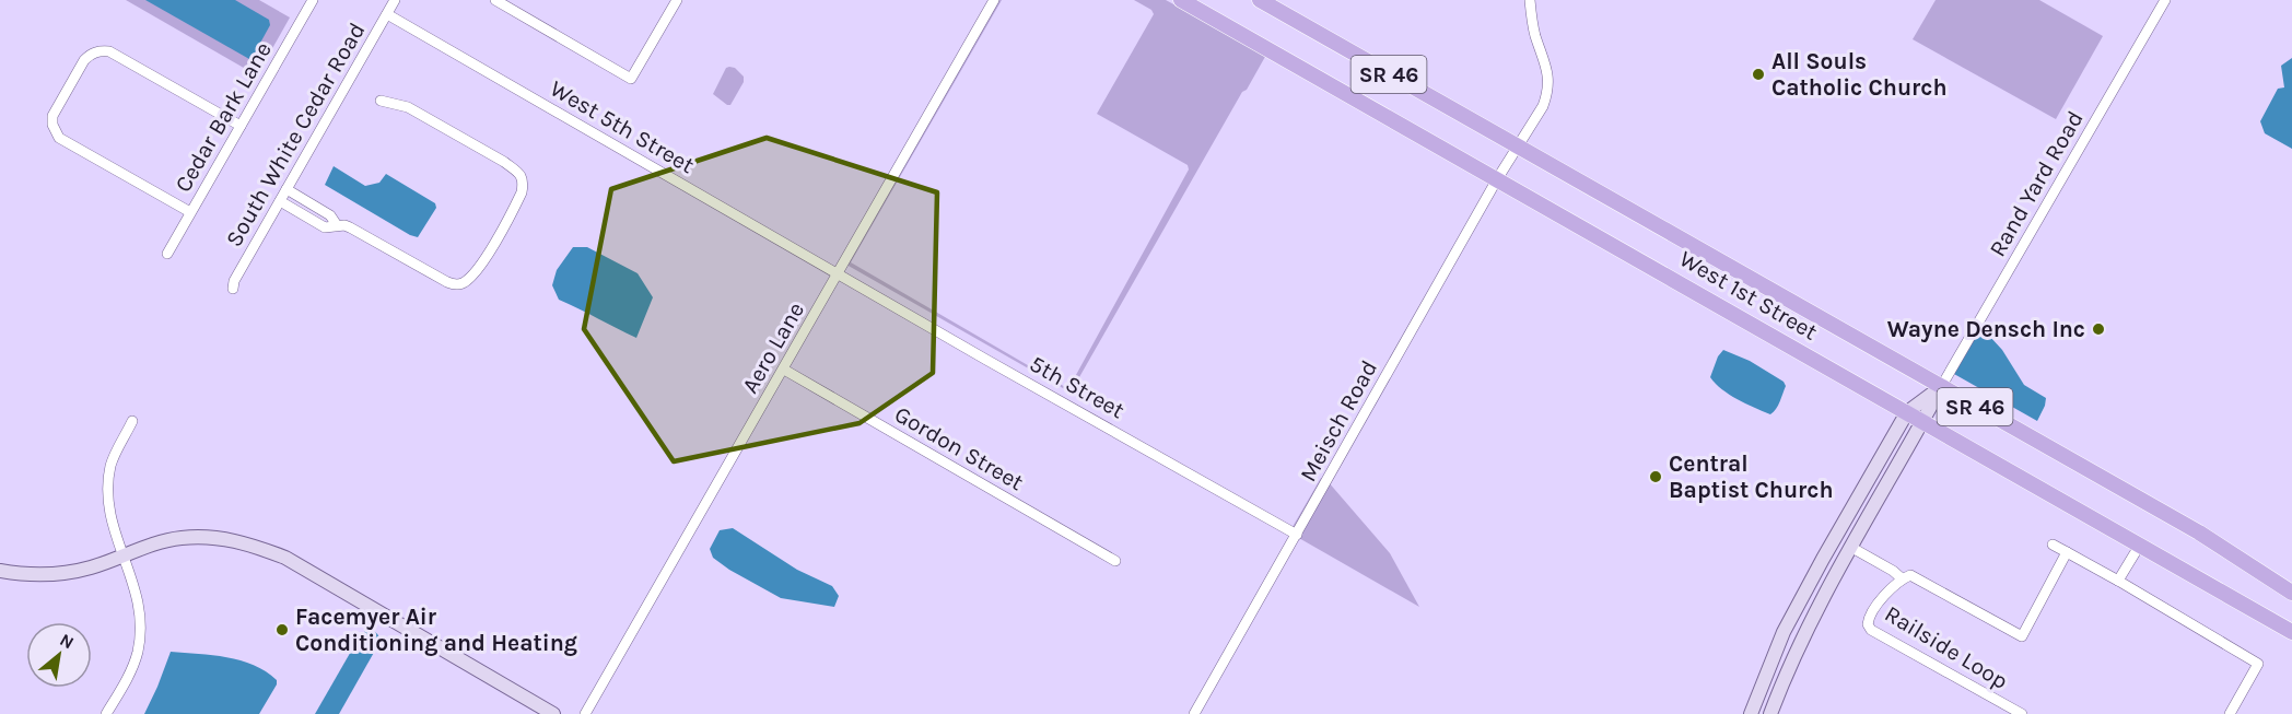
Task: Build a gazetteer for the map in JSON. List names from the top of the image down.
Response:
{
  "streets": {
    "main road": ["SR 46", "West 1st Street"],
    "street": [
      "Cedar Bark Lane",
      "West 5th Street",
      "South White Cedar Road",
      "Rand Yard Road",
      "Aero Lane",
      "5th Street",
      "Meisch Road",
      "Gordon Street",
      "Railside Loop"
    ]
  },
  "crossings": [
    ["West 5th Street", "South White Cedar Road"],
    ["West 5th Street", "Aero Lane"],
    ["West 5th Street", "5th Street"],
    ["Rand Yard Road", "West 1st Street"],
    ["West 1st Street", "Meisch Road"],
    ["Aero Lane", "5th Street"],
    ["Aero Lane", "Gordon Street"],
    ["5th Street", "Meisch Road"]
  ],
  "places": [
    "All Souls Catholic Church",
    "Wayne Densch Inc",
    "Central Baptist Church",
    "Facemyer Air Conditioning and Heating"
  ],
  "north": "top right"
}
